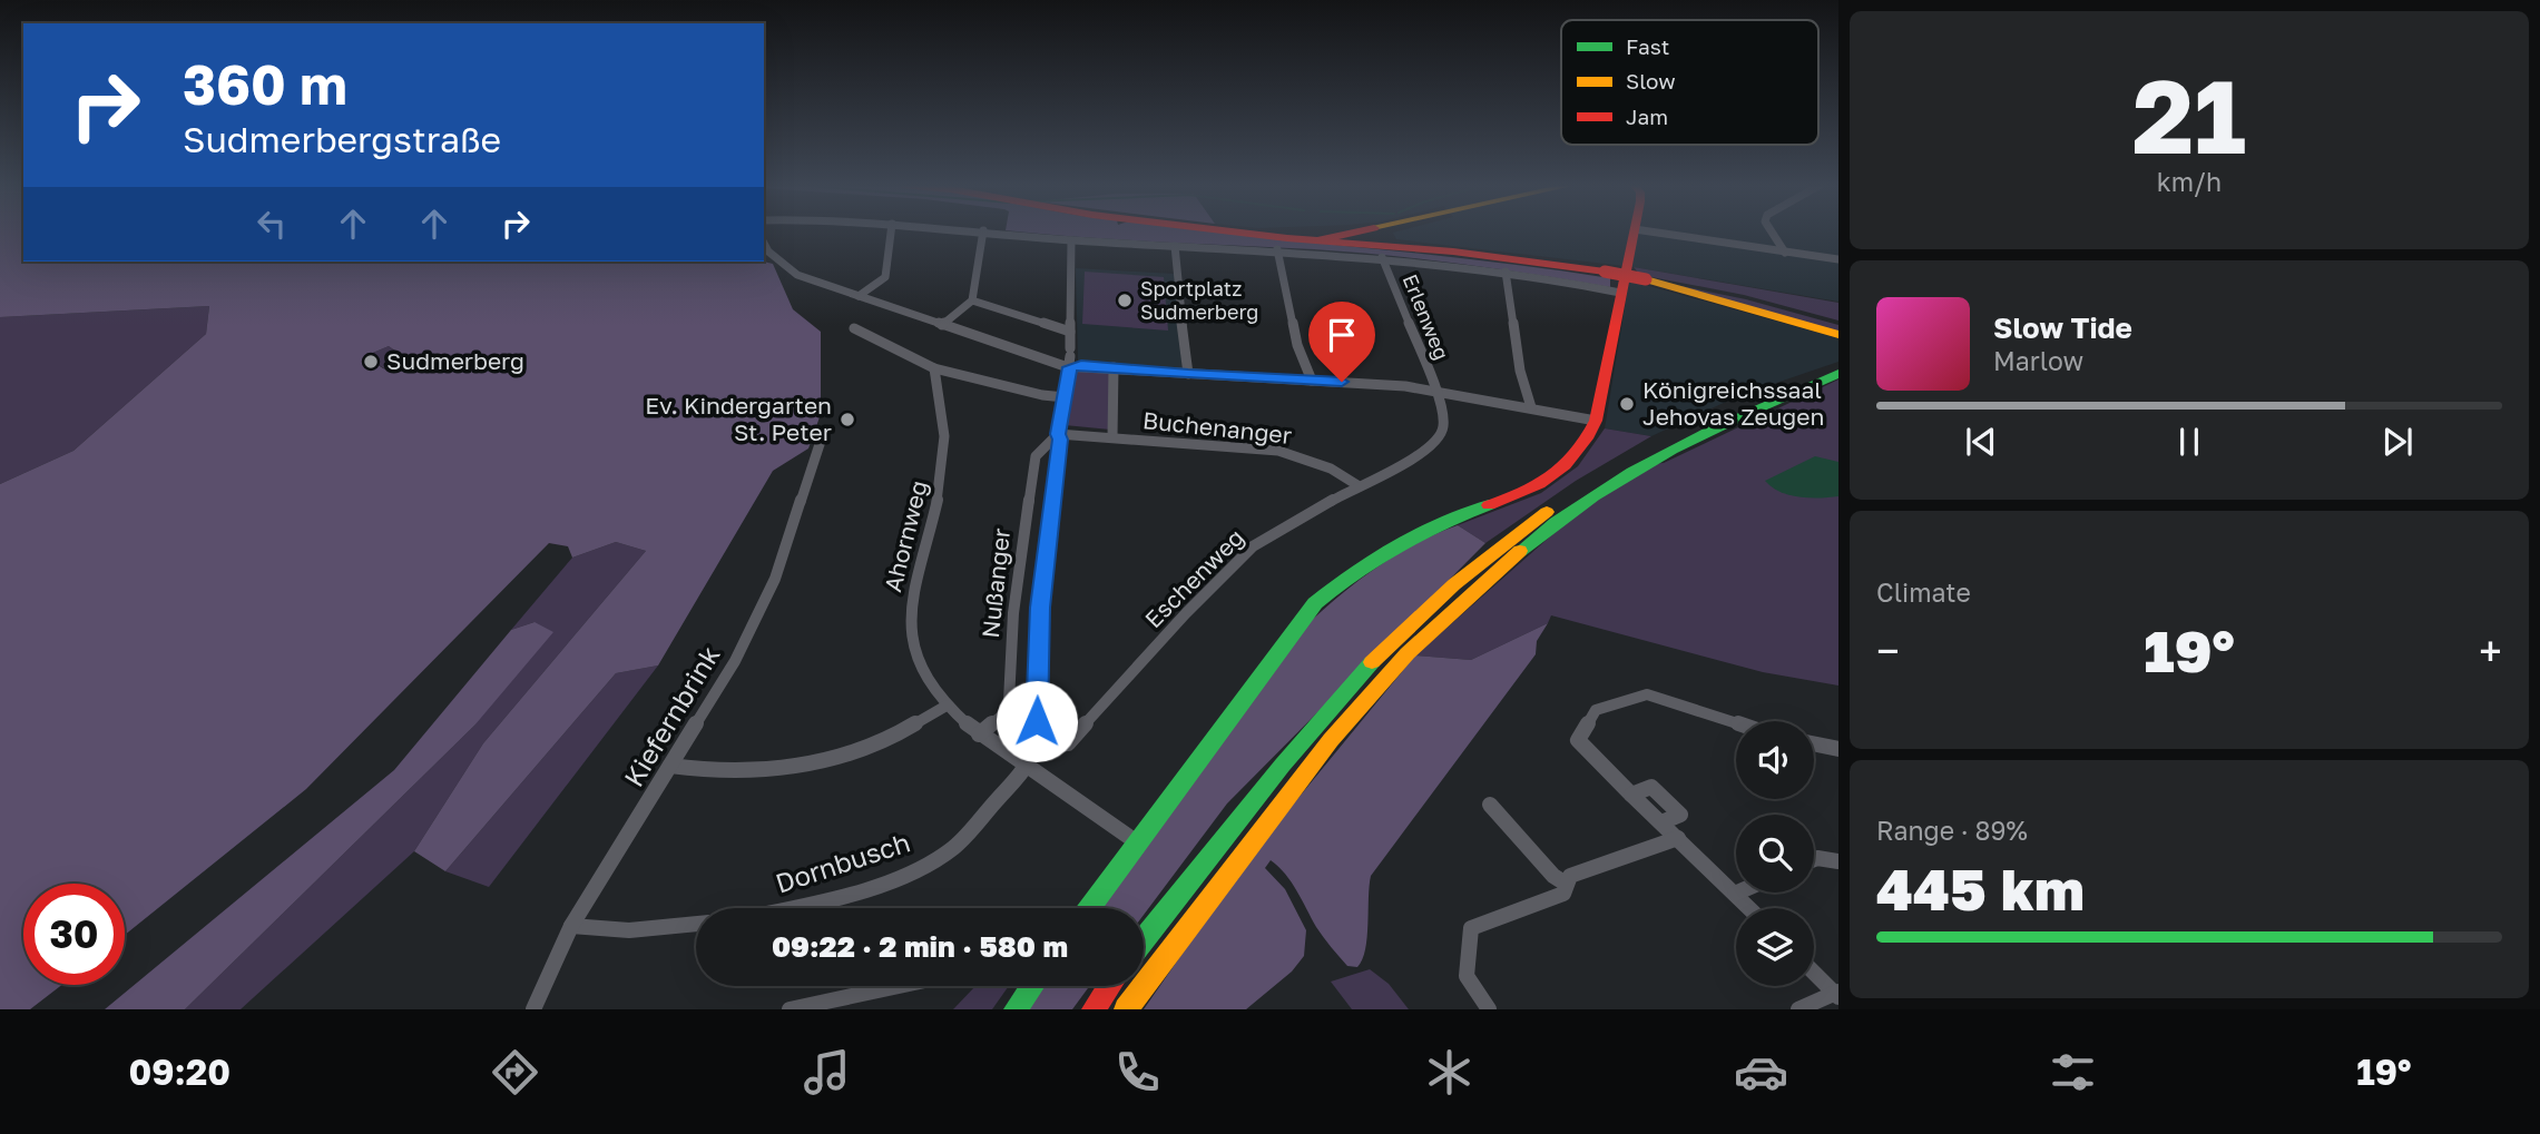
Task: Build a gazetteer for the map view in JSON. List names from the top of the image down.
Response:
{
  "streets": {
    "street": [
      "Erlenweg",
      "Buchenanger",
      "Ahornweg",
      "Eschenweg",
      "Nußanger",
      "Kiefernbrink",
      "Dornbusch"
    ]
  },
  "crossings": [
    ["Erlenweg", "Eschenweg"],
    ["Buchenanger", "Eschenweg"],
    ["Ahornweg", "Nußanger"],
    ["Ahornweg", "Dornbusch"],
    ["Eschenweg", "Nußanger"],
    ["Nußanger", "Dornbusch"]
  ],
  "places": [
    "Sportplatz Sudmerberg",
    "Sudmerberg",
    "Königreichssaal Jehovas Zeugen",
    "Ev. Kindergarten St. Peter"
  ],
  "legend": ["Fast", "Slow", "Jam"],
  "page": {
    "tile": [
      ["21", "km/h"],
      "Climate",
      ["Range · 89%", "445 km"]
    ],
    "turn": ["360 m", "Sudmerbergstraße"],
    "song": ["Slow Tide", "Marlow"],
    "heat": ["−", "19°", "+"],
    "limit": "30",
    "trip": "09:22 · 2 min · 580 m",
    "tabs": ["09:20", "19°"]
  }
}
